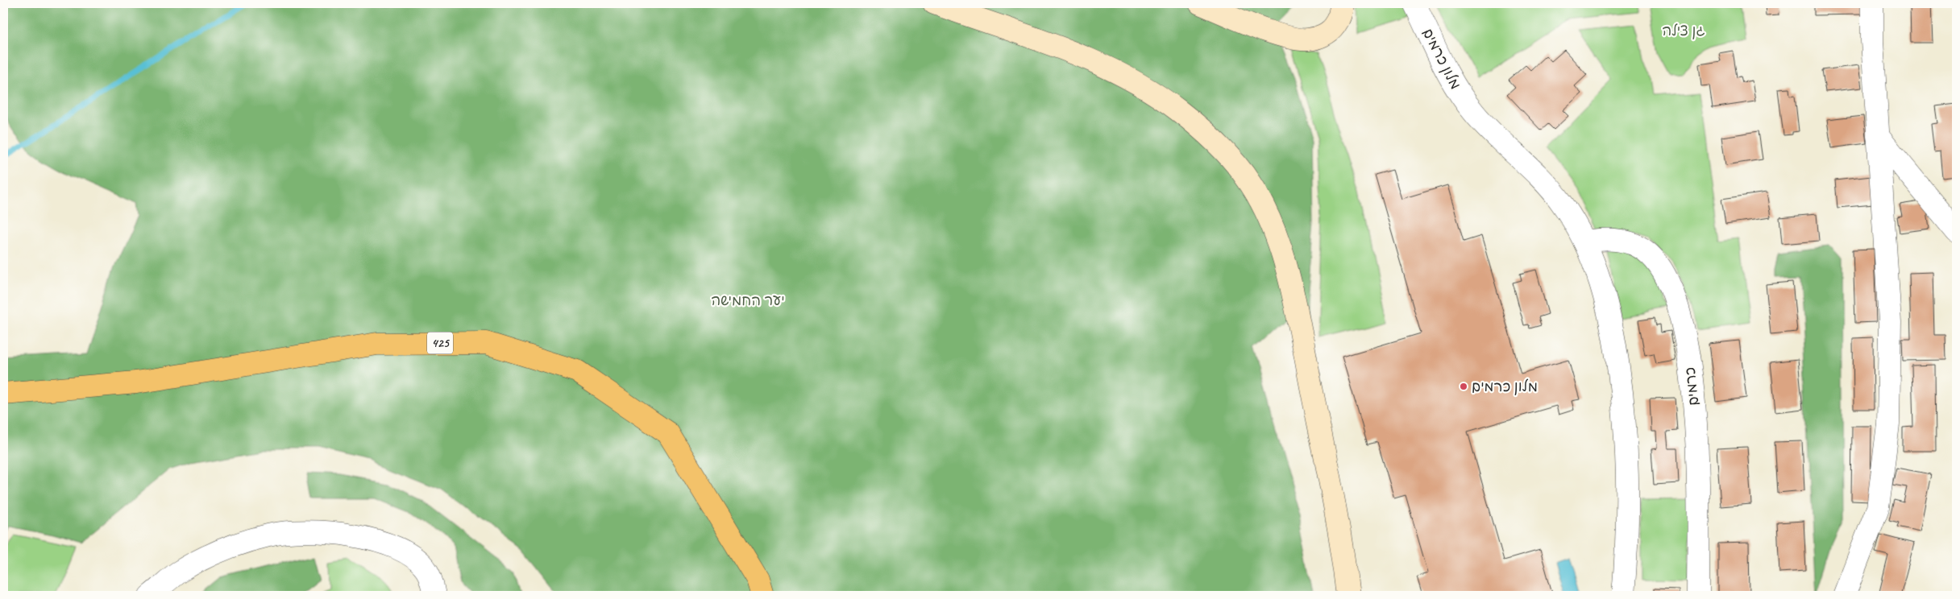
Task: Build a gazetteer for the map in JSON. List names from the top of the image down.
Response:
{
  "streets": {
    "main road": ["425"],
    "street": ["מלון כרמים", "כרמים"]
  },
  "crossings": [
    ["מלון כרמים", "כרמים"]
  ],
  "parks": ["גן צילה", "יער החמישה"],
  "places": ["מלון כרמים"]
}
